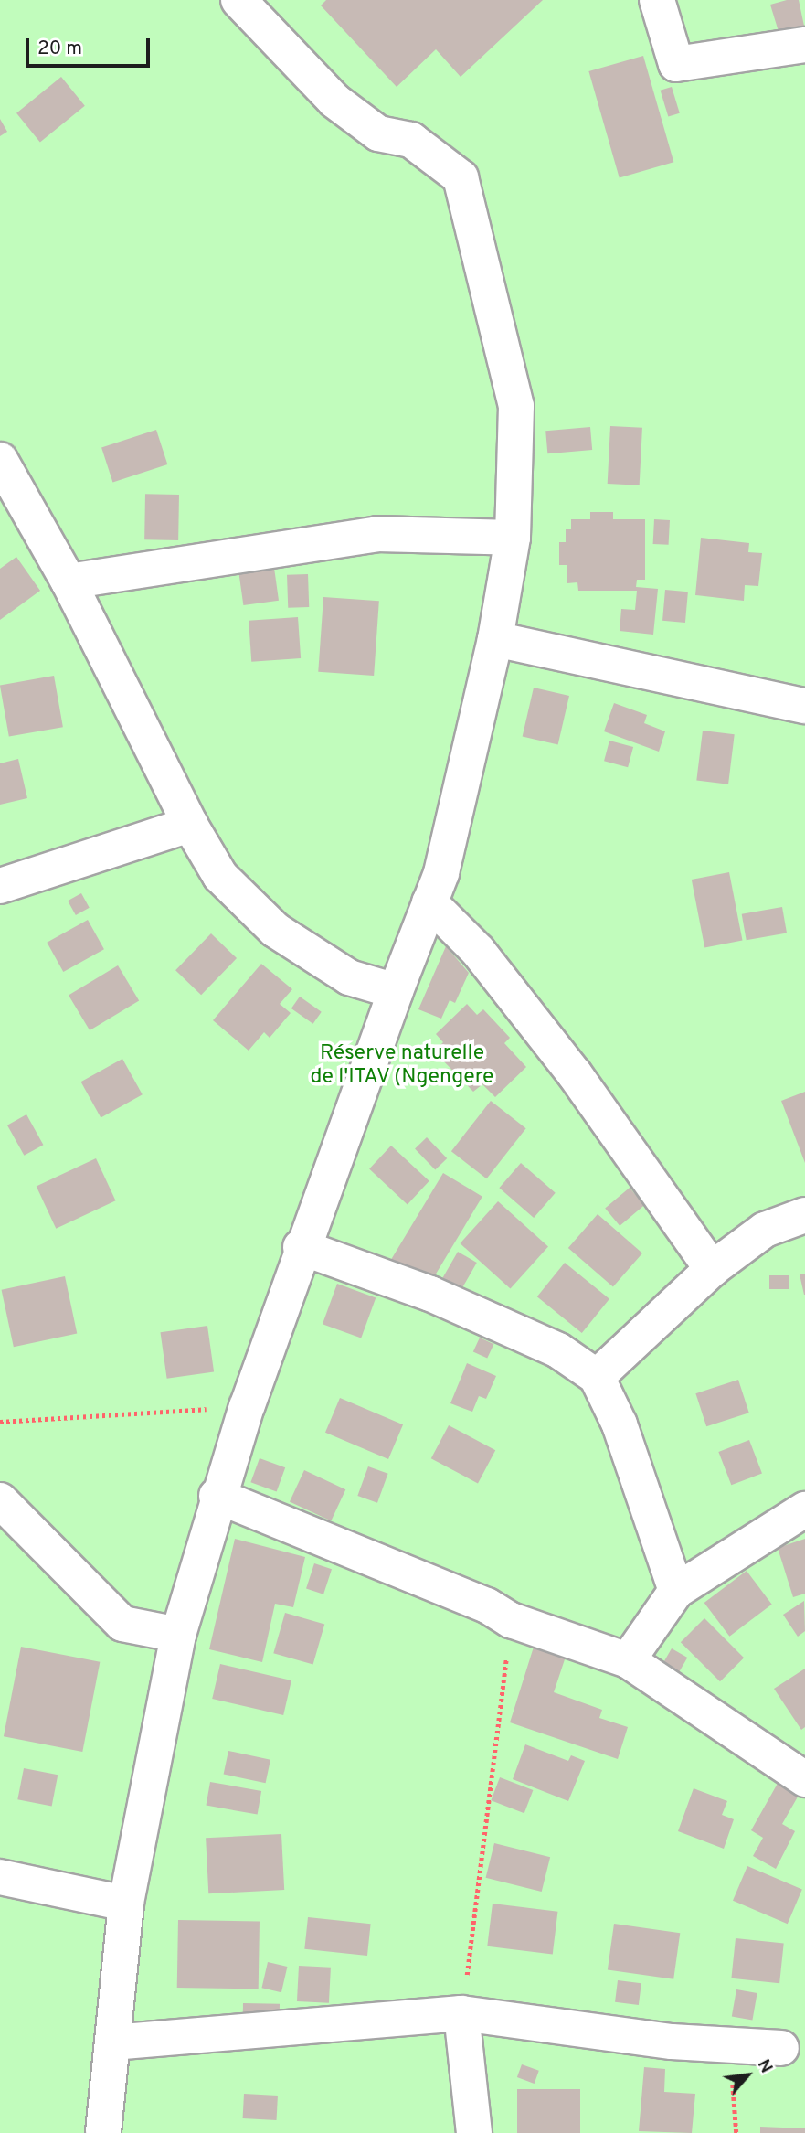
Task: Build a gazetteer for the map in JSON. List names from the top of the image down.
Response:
{
  "parks": ["Réserve naturelle de l'ITAV (Ngengere"],
  "scale_bar": "20 m",
  "north": "top right"
}
